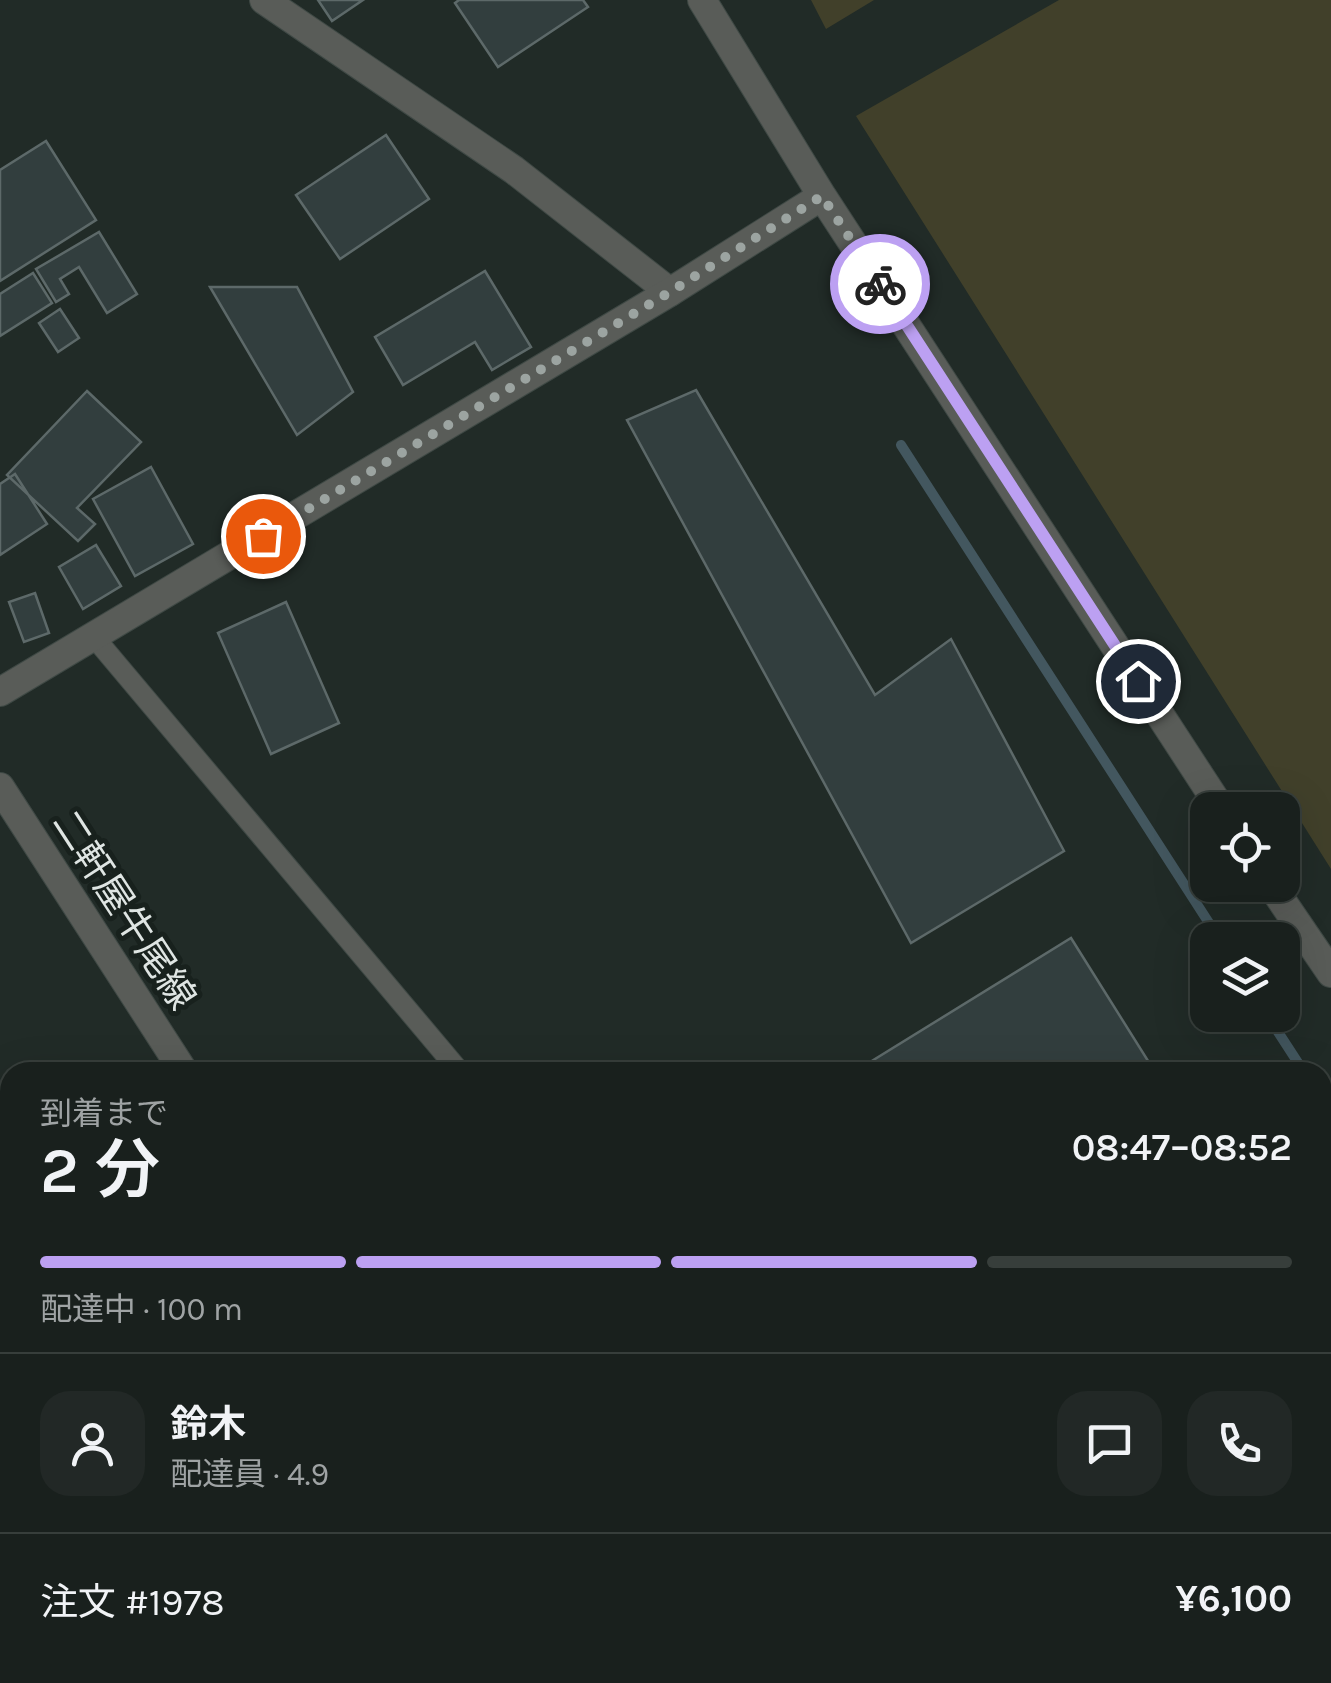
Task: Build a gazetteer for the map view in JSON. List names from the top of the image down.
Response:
{
  "streets": {
    "street": ["二軒屋牛尾線"]
  },
  "page": {
    "heading": ["2 分", "到着まで", "08:47–08:52"],
    "panel": [
      "鈴木",
      "配達員 · 4.9",
      "注文 #1978",
      "¥6,100"
    ],
    "bar": "配達中 · 100 m"
  }
}
